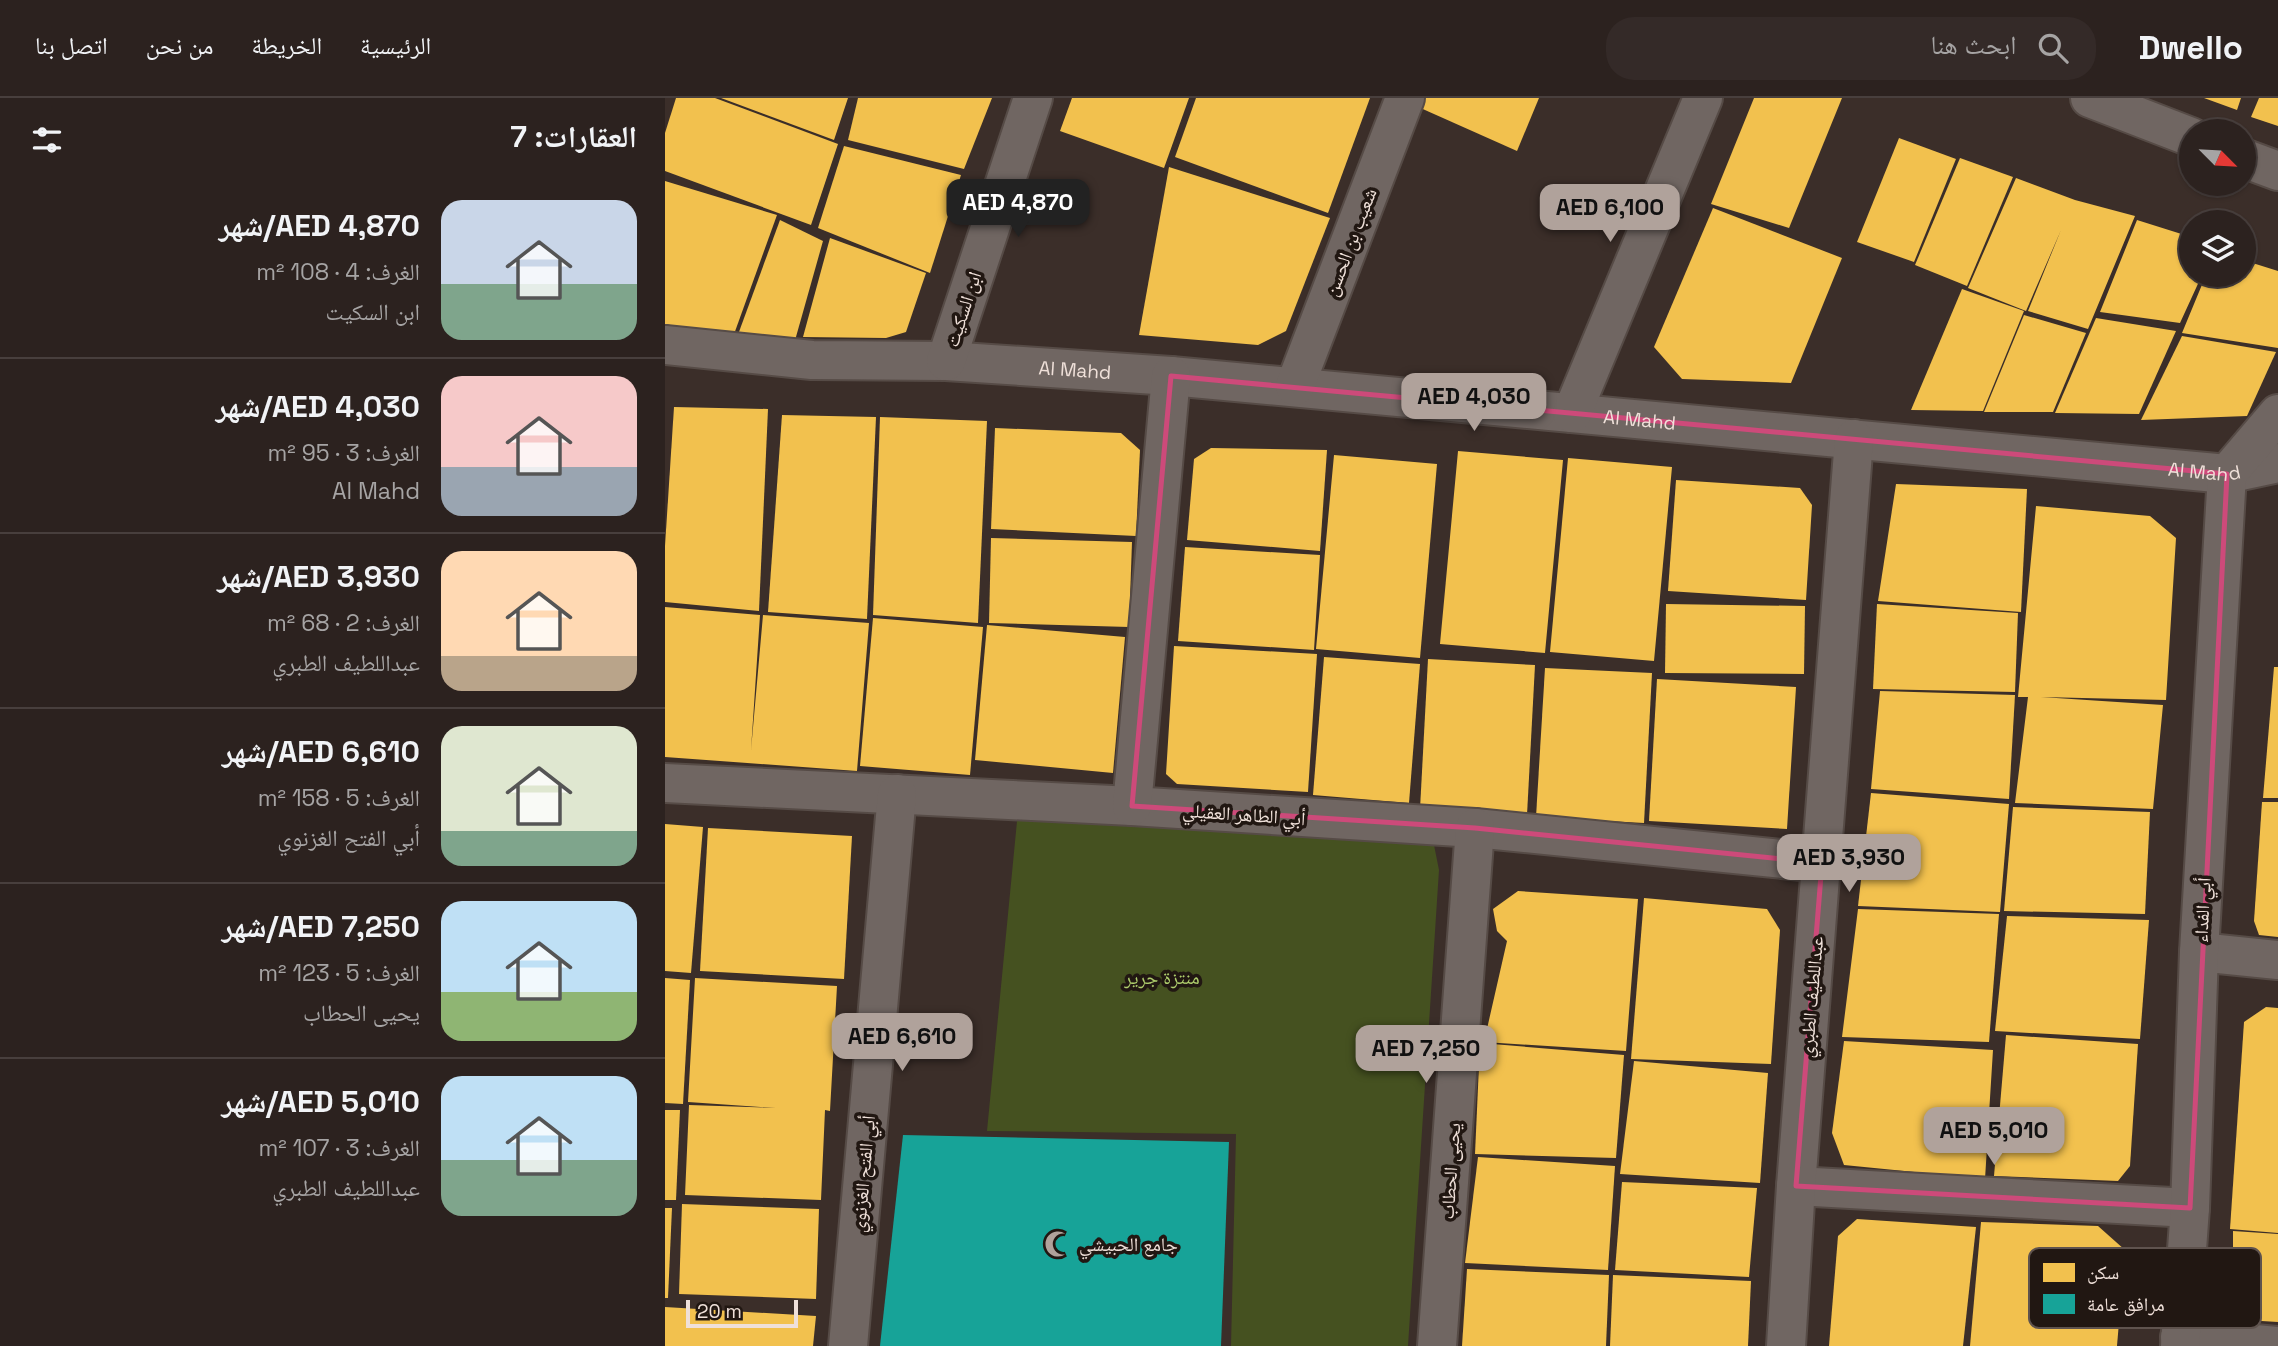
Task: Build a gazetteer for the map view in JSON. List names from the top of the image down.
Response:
{
  "streets": {
    "street": [
      "شعيب بن الحسن",
      "ابن السكيت",
      "Al Mahd",
      "أبي الطاهر العقيلي",
      "أبي الفداء",
      "عبداللطيف الطبري",
      "يحيى الحطاب",
      "أبي الفتح الغزنوي"
    ]
  },
  "crossings": [
    ["شعيب بن الحسن", "Al Mahd"],
    ["ابن السكيت", "Al Mahd"],
    ["Al Mahd", "أبي الفداء"],
    ["Al Mahd", "عبداللطيف الطبري"],
    ["أبي الطاهر العقيلي", "عبداللطيف الطبري"],
    ["أبي الطاهر العقيلي", "يحيى الحطاب"],
    ["أبي الطاهر العقيلي", "أبي الفتح الغزنوي"]
  ],
  "parks": ["منتزة جرير"],
  "places": {
    "mosque": ["جامع الحبيشي"]
  },
  "legend": ["سكن", "مرافق عامة"],
  "scale_bar": "20 m",
  "north": "bottom right",
  "page": {
    "header": "Dwello",
    "search": "ابحث هنا",
    "nav": [
      "الرئيسية",
      "الخريطة",
      "من نحن",
      "اتصل بنا"
    ],
    "heading": "العقارات: 7",
    "price": [
      "AED 4,870",
      "AED 6,100",
      "AED 4,030",
      "AED 3,930",
      "AED 6,610",
      "AED 7,250",
      "AED 5,010"
    ],
    "list": [
      {
        "name": "AED 4,870/شهر",
        "note": "الغرف: 4 · 108 m² · ابن السكيت"
      },
      {
        "name": "AED 4,030/شهر",
        "note": "الغرف: 3 · 95 m² · Al Mahd"
      },
      {
        "name": "AED 3,930/شهر",
        "note": "الغرف: 2 · 68 m² · عبداللطيف الطبري"
      },
      {
        "name": "AED 6,610/شهر",
        "note": "الغرف: 5 · 158 m² · أبي الفتح الغزنوي"
      },
      {
        "name": "AED 7,250/شهر",
        "note": "الغرف: 5 · 123 m² · يحيى الحطاب"
      },
      {
        "name": "AED 5,010/شهر",
        "note": "الغرف: 3 · 107 m² · عبداللطيف الطبري"
      }
    ],
    "scale": "20 m"
  }
}
